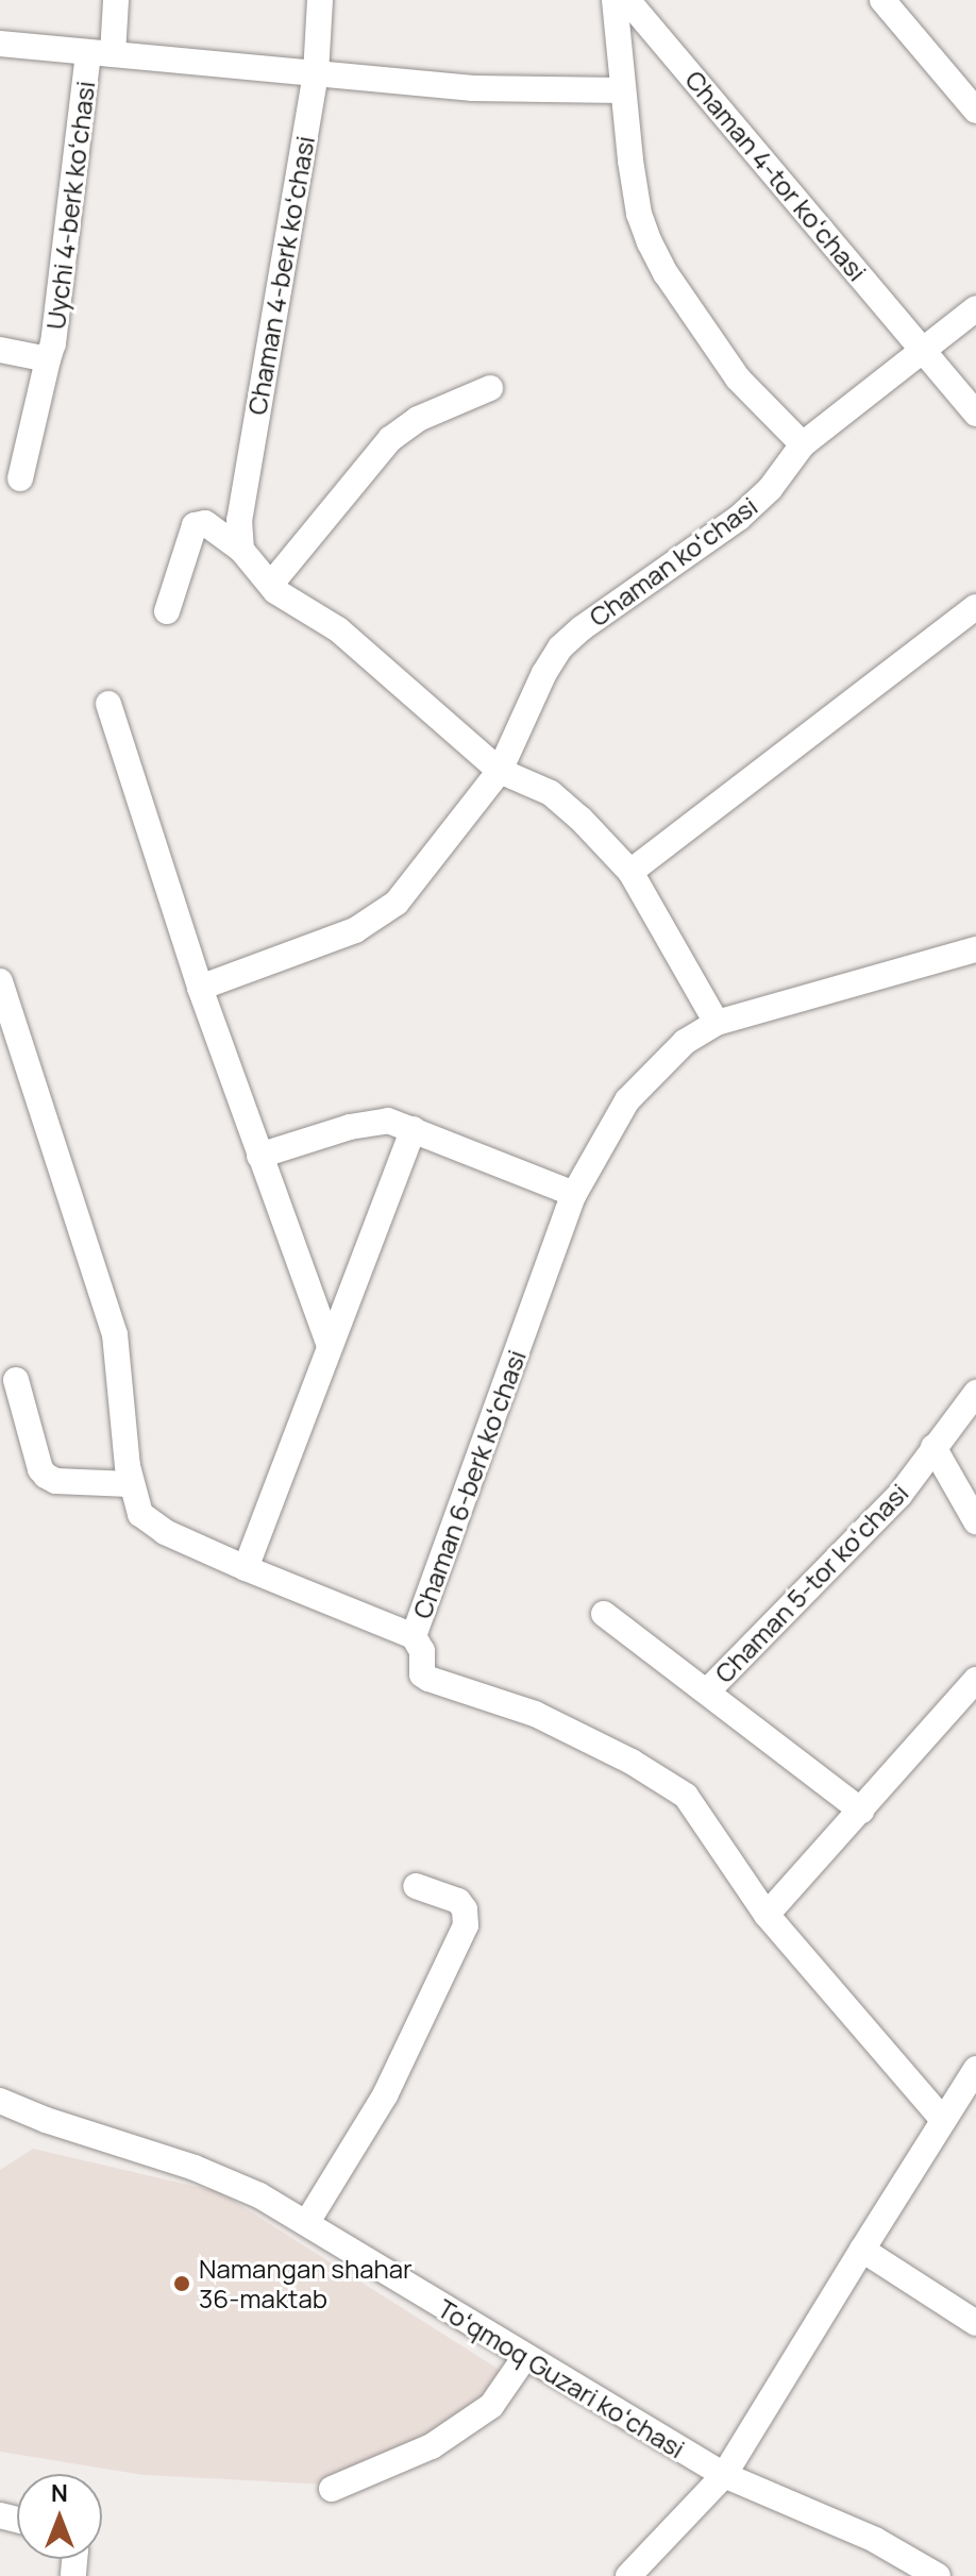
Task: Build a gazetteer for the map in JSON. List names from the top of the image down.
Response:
{
  "streets": {
    "street": [
      "Chaman 4-tor koʻchasi",
      "Uychi 4-berk koʻchasi",
      "Chaman 4-berk koʻchasi",
      "Chaman koʻchasi",
      "Chaman 6-berk koʻchasi",
      "Chaman 5-tor koʻchasi",
      "Toʻqmoq Guzari koʻchasi"
    ]
  },
  "crossings": [
    ["Uychi 4-berk koʻchasi", "Chaman 4-berk koʻchasi"]
  ],
  "places": ["Namangan shahar 36-maktab"],
  "north": "top"
}
